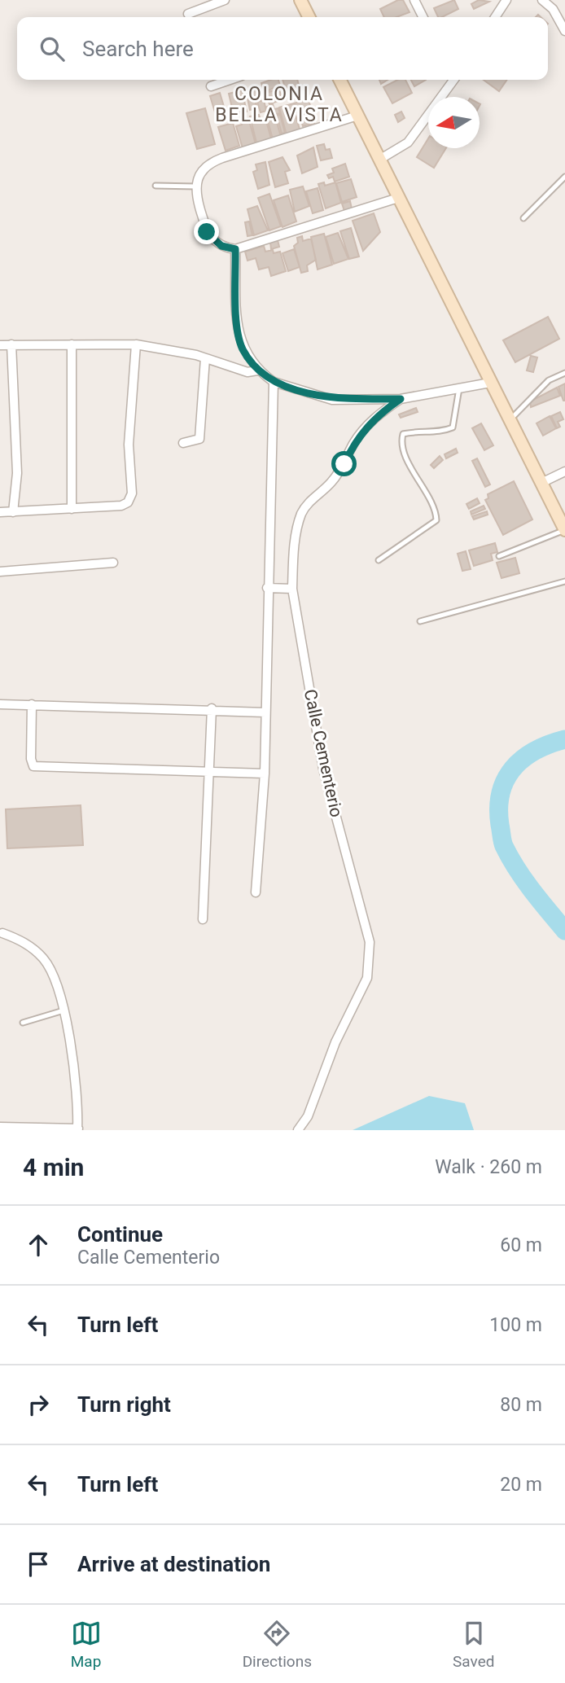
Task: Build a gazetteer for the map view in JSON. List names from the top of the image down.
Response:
{
  "streets": {
    "street": ["Calle Cementerio"]
  },
  "districts": ["COLONIA BELLA VISTA"],
  "north": "left",
  "page": {
    "search": "Search here",
    "heading": ["4 min", "Walk · 260 m"],
    "list": [
      ["Continue", "Calle Cementerio", "60 m"],
      ["Turn left", "100 m"],
      ["Turn right", "80 m"],
      ["Turn left", "20 m"],
      "Arrive at destination"
    ],
    "nav": ["Map", "Directions", "Saved"]
  }
}
